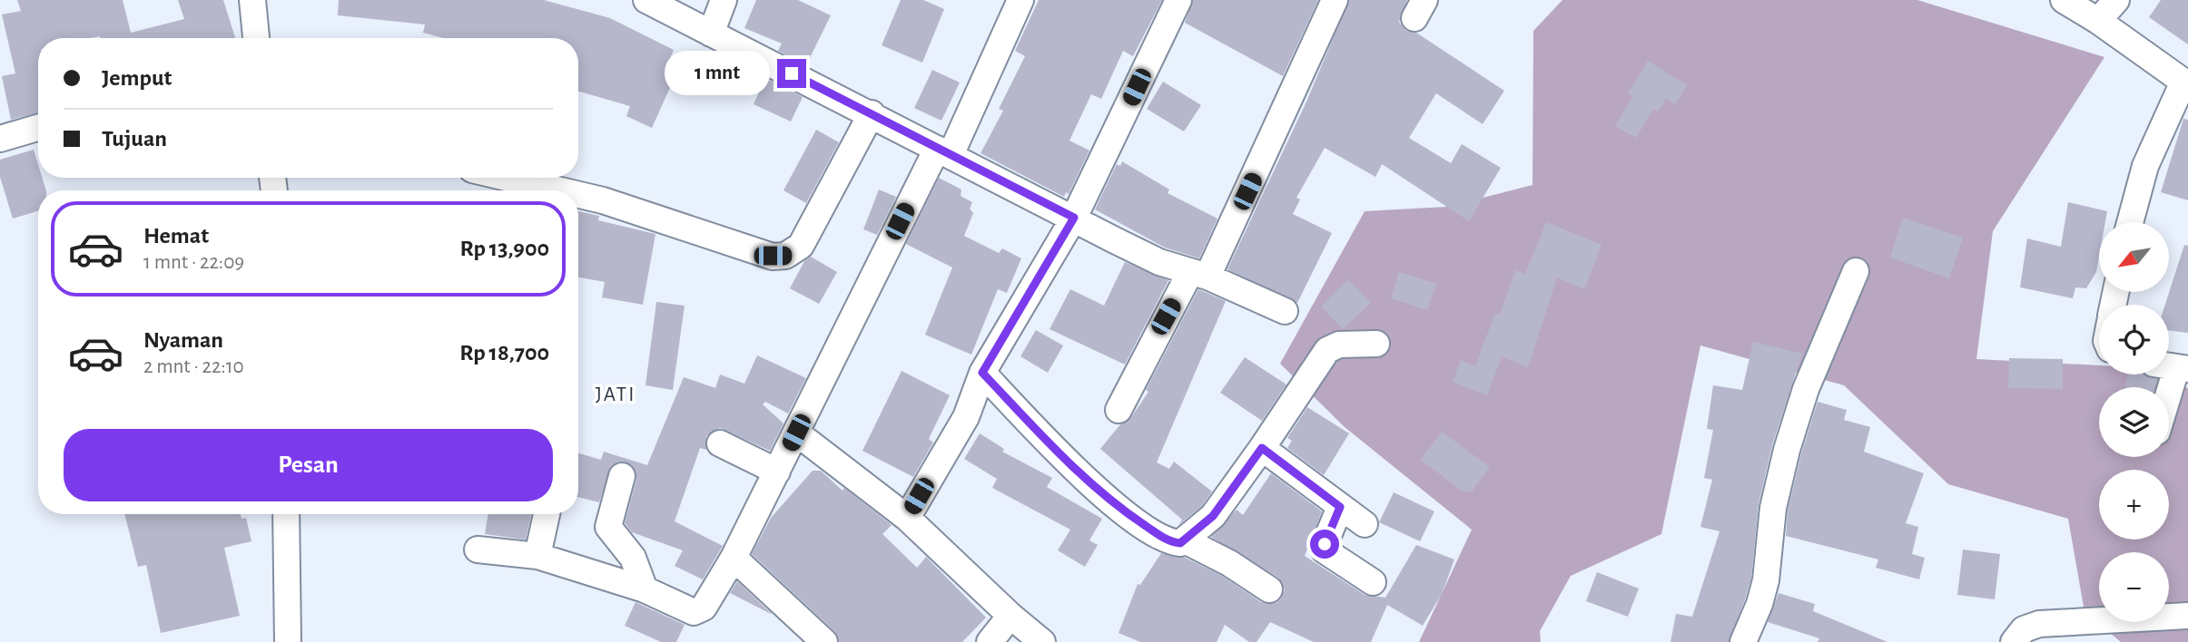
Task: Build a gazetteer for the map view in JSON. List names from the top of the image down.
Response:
{
  "districts": ["JATI"],
  "north": "bottom left",
  "page": {
    "banner": ["Jemput", "Tujuan"],
    "bubble": "1 mnt",
    "list": [
      {
        "name": "Hemat",
        "note": "1 mnt · 22:09",
        "value": "Rp 13,900"
      },
      {
        "name": "Nyaman",
        "note": "2 mnt · 22:10",
        "value": "Rp 18,700"
      }
    ],
    "map_buttons": ["+", "−"],
    "buttons": "Pesan"
  }
}
